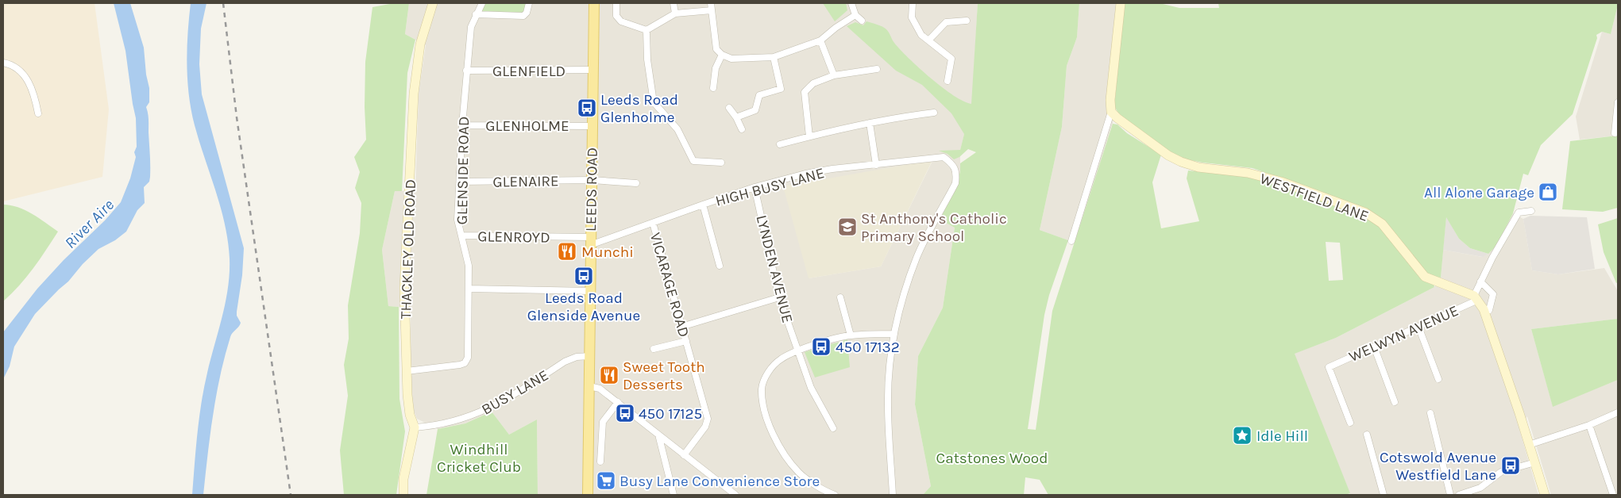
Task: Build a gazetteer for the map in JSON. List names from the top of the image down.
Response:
{
  "streets": {
    "main road": ["LEEDS ROAD"],
    "street": [
      "GLENFIELD",
      "GLENHOLME",
      "GLENSIDE ROAD",
      "GLENAIRE",
      "HIGH BUSY LANE",
      "WESTFIELD LANE",
      "GLENROYD",
      "THACKLEY OLD ROAD",
      "LYNDEN AVENUE",
      "VICARAGE ROAD",
      "WELWYN AVENUE",
      "BUSY LANE"
    ]
  },
  "crossings": [
    ["GLENFIELD", "GLENSIDE ROAD"],
    ["GLENFIELD", "LEEDS ROAD"],
    ["GLENHOLME", "GLENSIDE ROAD"],
    ["GLENHOLME", "LEEDS ROAD"],
    ["GLENSIDE ROAD", "GLENAIRE"],
    ["GLENSIDE ROAD", "GLENROYD"],
    ["GLENSIDE ROAD", "THACKLEY OLD ROAD"],
    ["GLENAIRE", "LEEDS ROAD"],
    ["HIGH BUSY LANE", "LEEDS ROAD"],
    ["HIGH BUSY LANE", "GLENROYD"],
    ["HIGH BUSY LANE", "LYNDEN AVENUE"],
    ["HIGH BUSY LANE", "VICARAGE ROAD"],
    ["LEEDS ROAD", "GLENROYD"],
    ["LEEDS ROAD", "BUSY LANE"],
    ["WESTFIELD LANE", "WELWYN AVENUE"],
    ["THACKLEY OLD ROAD", "BUSY LANE"]
  ],
  "water": ["River Aire"],
  "parks": ["Windhill Cricket Club", "Catstones Wood"],
  "places": {
    "bus stop": [
      "Leeds Road Glenholme",
      "Leeds Road Glenside Avenue",
      "450 17132",
      "450 17125",
      "Cotswold Avenue Westfield Lane"
    ],
    "shop": ["All Alone Garage"],
    "school or university": ["St Anthony's Catholic Primary School"],
    "restaurant": ["Munchi", "Sweet Tooth Desserts"],
    "place": ["Idle Hill"],
    "supermarket": ["Busy Lane Convenience Store"]
  }
}
